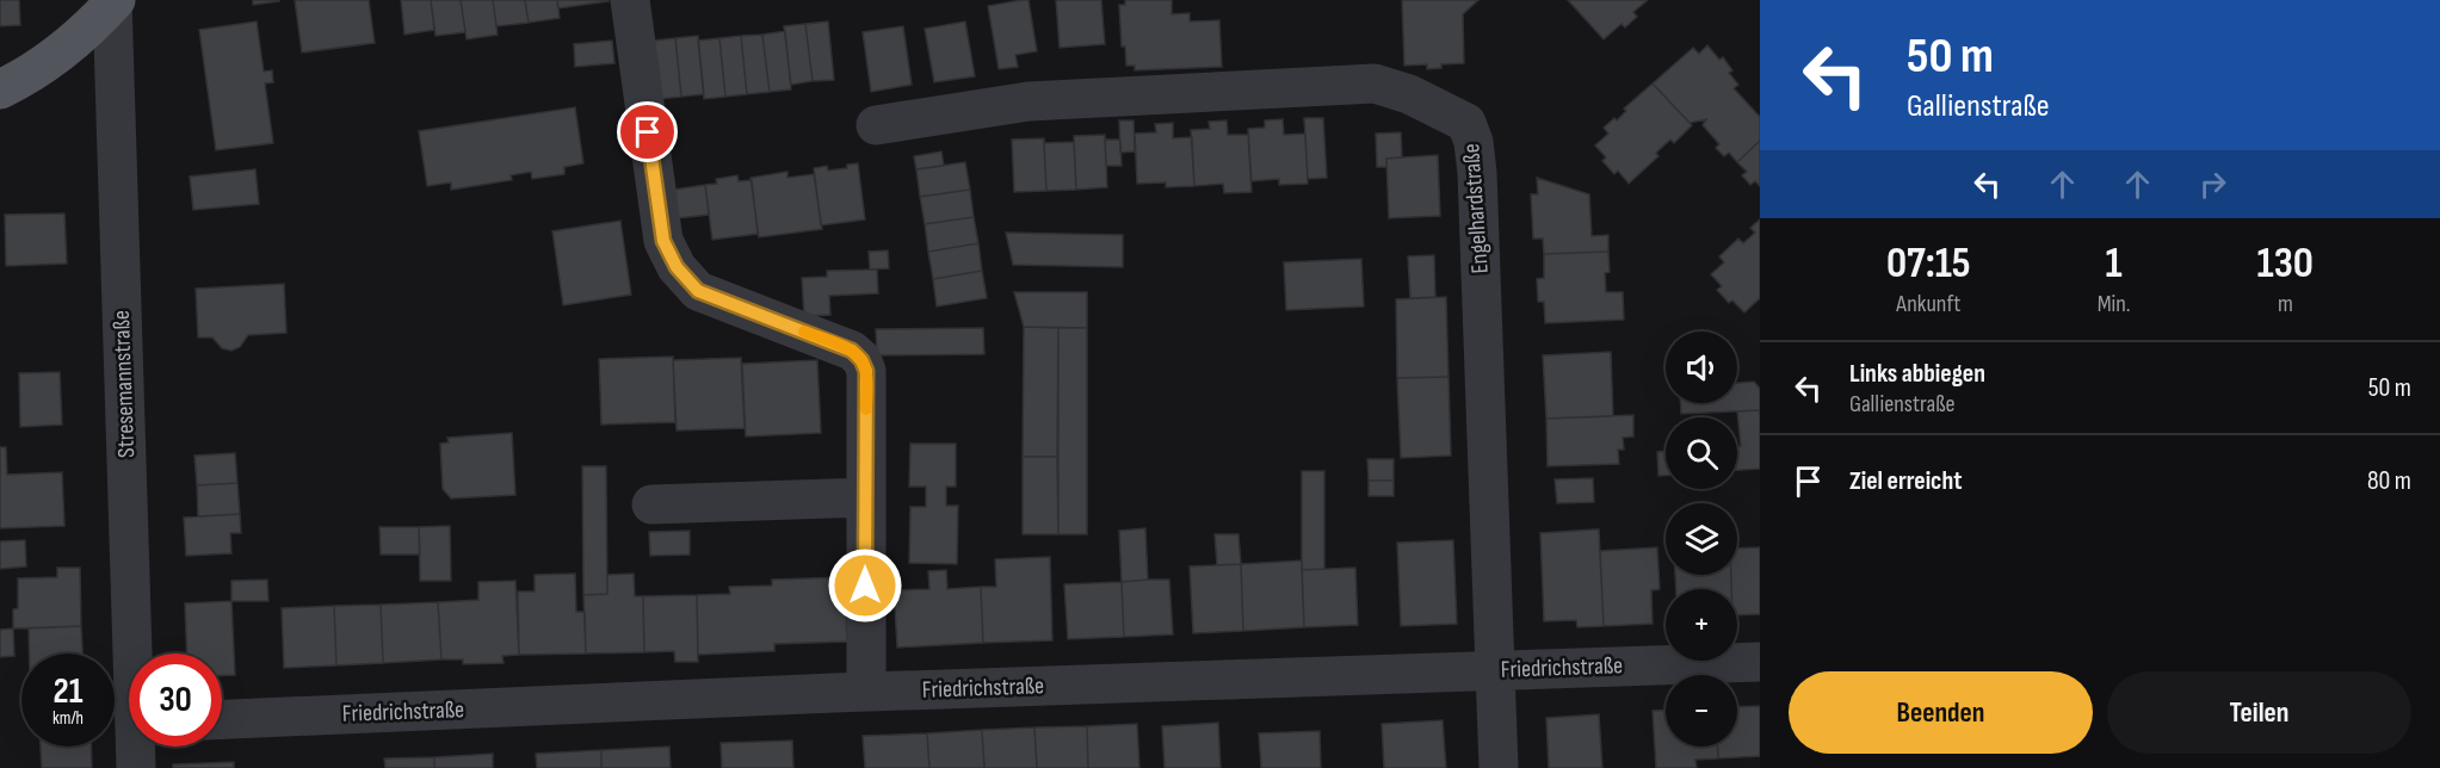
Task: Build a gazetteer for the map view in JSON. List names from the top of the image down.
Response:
{
  "streets": {
    "street": ["Engelhardstraße", "Stresemannstraße", "Friedrichstraße"]
  },
  "crossings": [
    ["Engelhardstraße", "Friedrichstraße"]
  ],
  "page": {
    "turn": ["50 m", "Gallienstraße"],
    "eta": [
      "07:15",
      "Ankunft",
      "1",
      "Min.",
      "130",
      "m"
    ],
    "map_buttons": ["+", "−"],
    "list": [
      {
        "name": "Links abbiegen",
        "note": "Gallienstraße",
        "value": "50 m"
      },
      {
        "name": "Ziel erreicht",
        "value": "80 m"
      }
    ],
    "speed": "21 km/h",
    "limit": "30",
    "buttons": ["Beenden", "Teilen"]
  }
}
